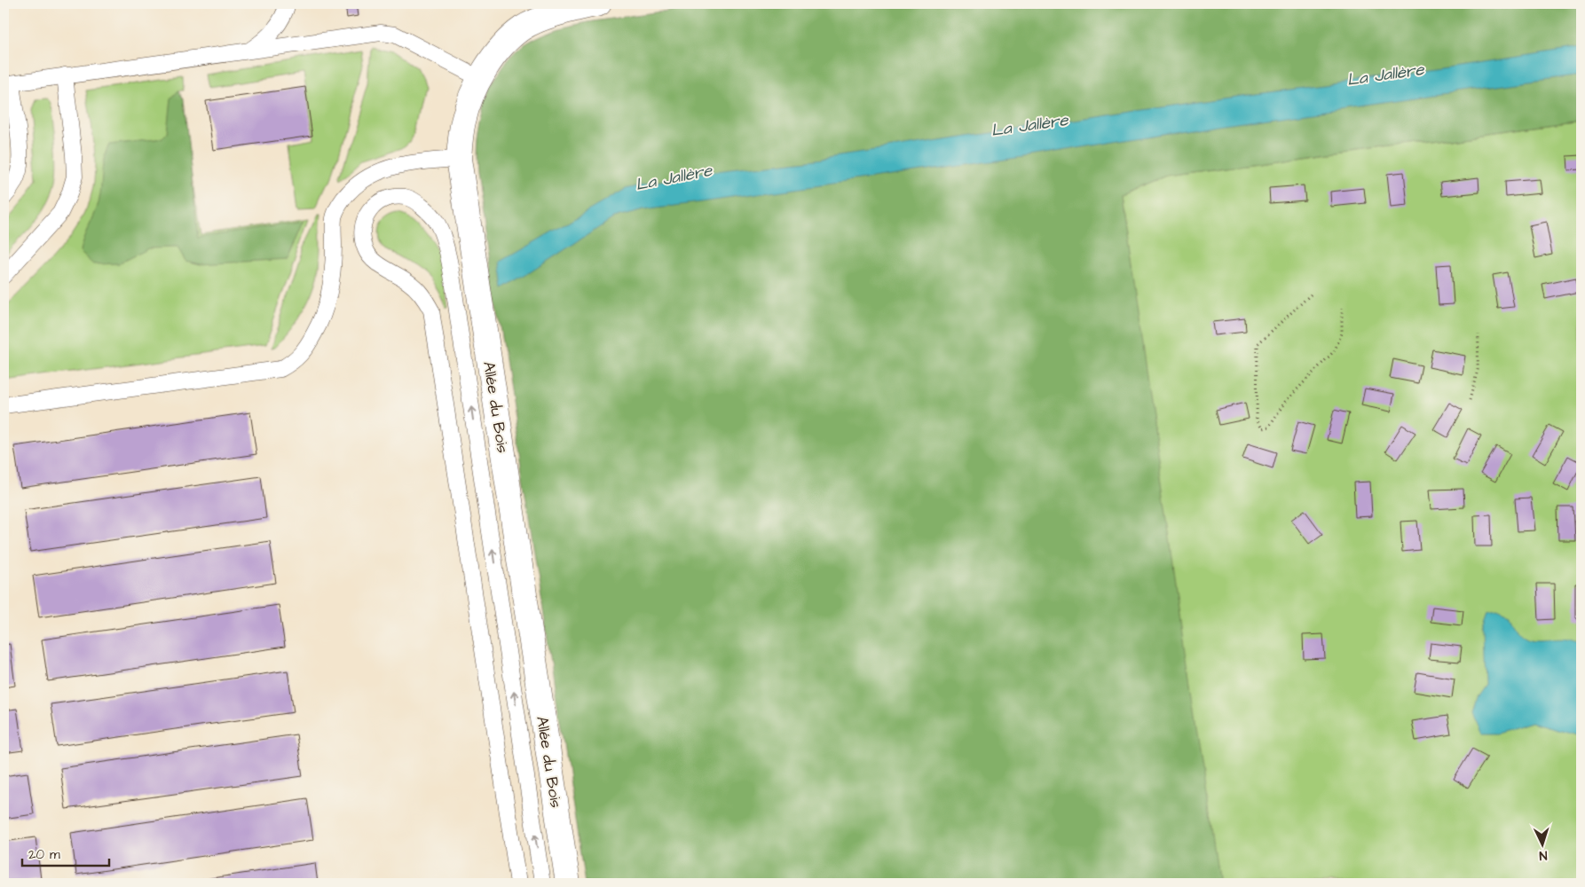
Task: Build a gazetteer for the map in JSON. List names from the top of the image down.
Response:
{
  "streets": {
    "street": ["Allée du Bois"]
  },
  "water": ["La Jallère"],
  "scale_bar": "20 m",
  "north": "bottom"
}
